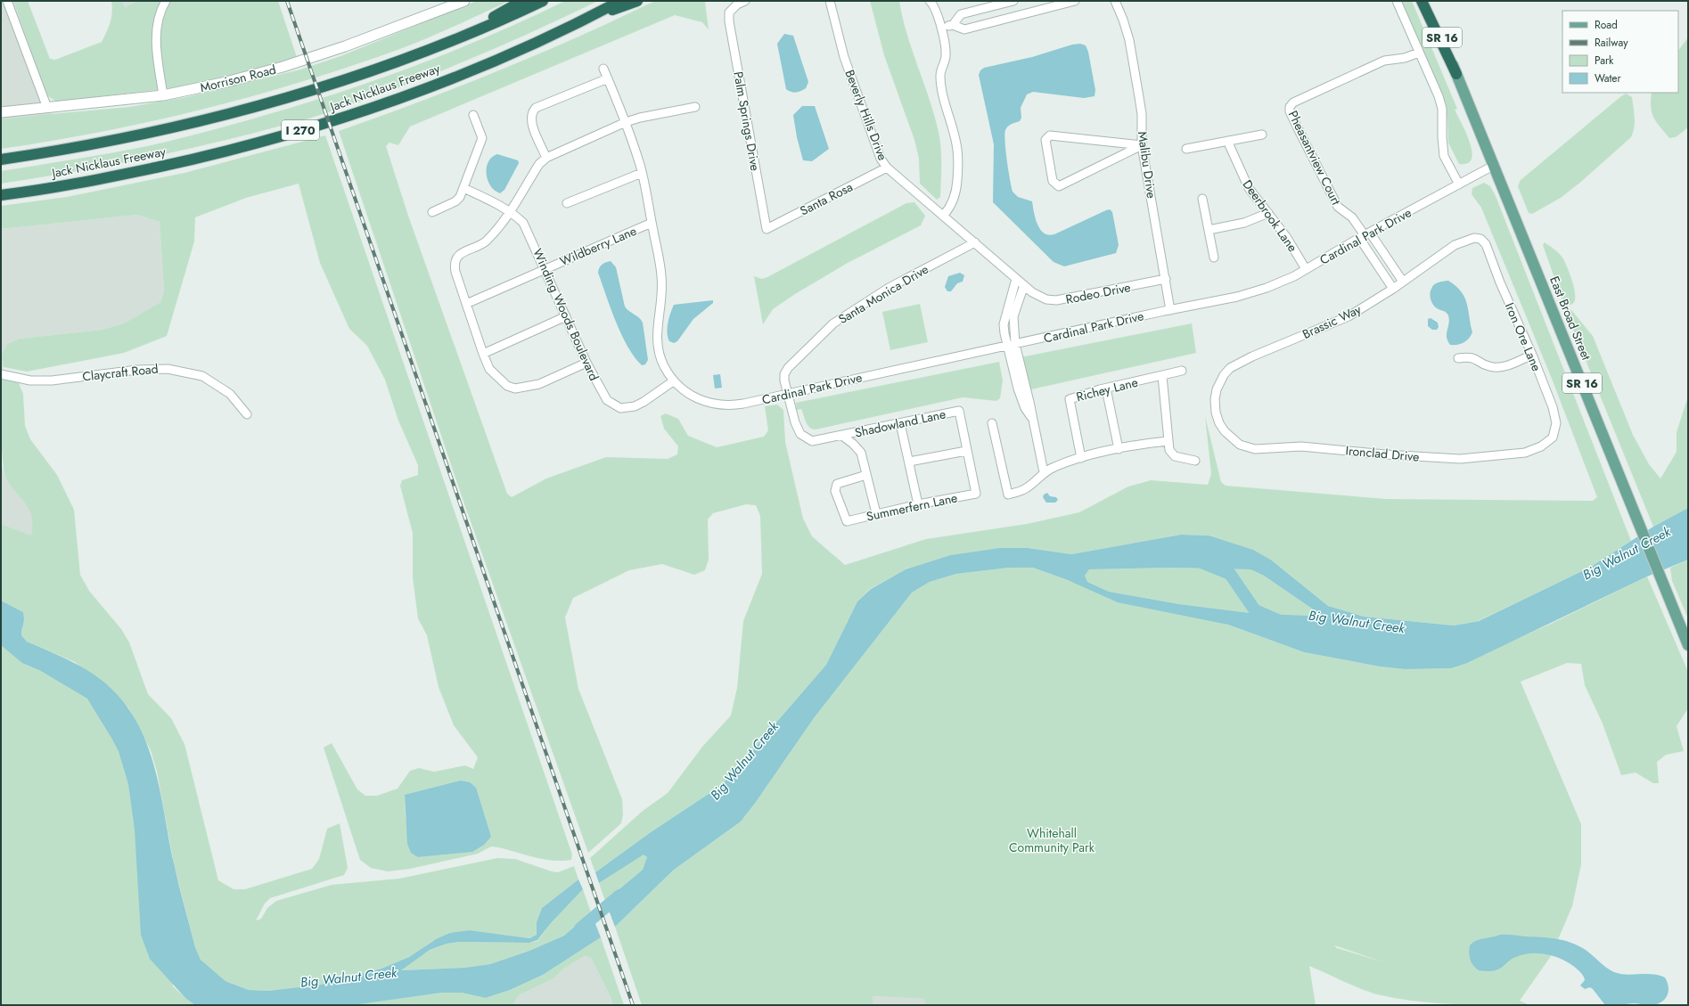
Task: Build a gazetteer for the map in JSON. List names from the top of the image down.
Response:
{
  "streets": {
    "highway": ["Jack Nicklaus Freeway", "I 270"],
    "main road": ["SR 16", "East Broad Street"],
    "street": [
      "Morrison Road",
      "Beverly Hills Drive",
      "Palm Springs Drive",
      "Pheasantview Court",
      "Malibu Drive",
      "Santa Rosa",
      "Deerbrook Lane",
      "Cardinal Park Drive",
      "Wildberry Lane",
      "Rodeo Drive",
      "Santa Monica Drive",
      "Winding Woods Boulevard",
      "Brassic Way",
      "Iron Ore Lane",
      "Claycraft Road",
      "Richey Lane",
      "Shadowland Lane",
      "Ironclad Drive",
      "Summerfern Lane"
    ]
  },
  "crossings": [
    ["Beverly Hills Drive", "Santa Rosa"],
    ["Beverly Hills Drive", "Rodeo Drive"],
    ["Beverly Hills Drive", "Santa Monica Drive"],
    ["Palm Springs Drive", "Santa Rosa"],
    ["Pheasantview Court", "Cardinal Park Drive"],
    ["Malibu Drive", "Cardinal Park Drive"],
    ["Malibu Drive", "Rodeo Drive"],
    ["Deerbrook Lane", "Cardinal Park Drive"],
    ["Cardinal Park Drive", "Santa Monica Drive"],
    ["Cardinal Park Drive", "Winding Woods Boulevard"],
    ["Cardinal Park Drive", "East Broad Street"],
    ["Wildberry Lane", "Winding Woods Boulevard"],
    ["Santa Monica Drive", "Shadowland Lane"],
    ["Brassic Way", "Iron Ore Lane"],
    ["Brassic Way", "Ironclad Drive"],
    ["Iron Ore Lane", "Ironclad Drive"],
    ["Shadowland Lane", "Summerfern Lane"]
  ],
  "water": ["Big Walnut Creek"],
  "parks": ["Whitehall Community Park"],
  "legend": [
    "Road",
    "Railway",
    "Park",
    "Water"
  ]
}
